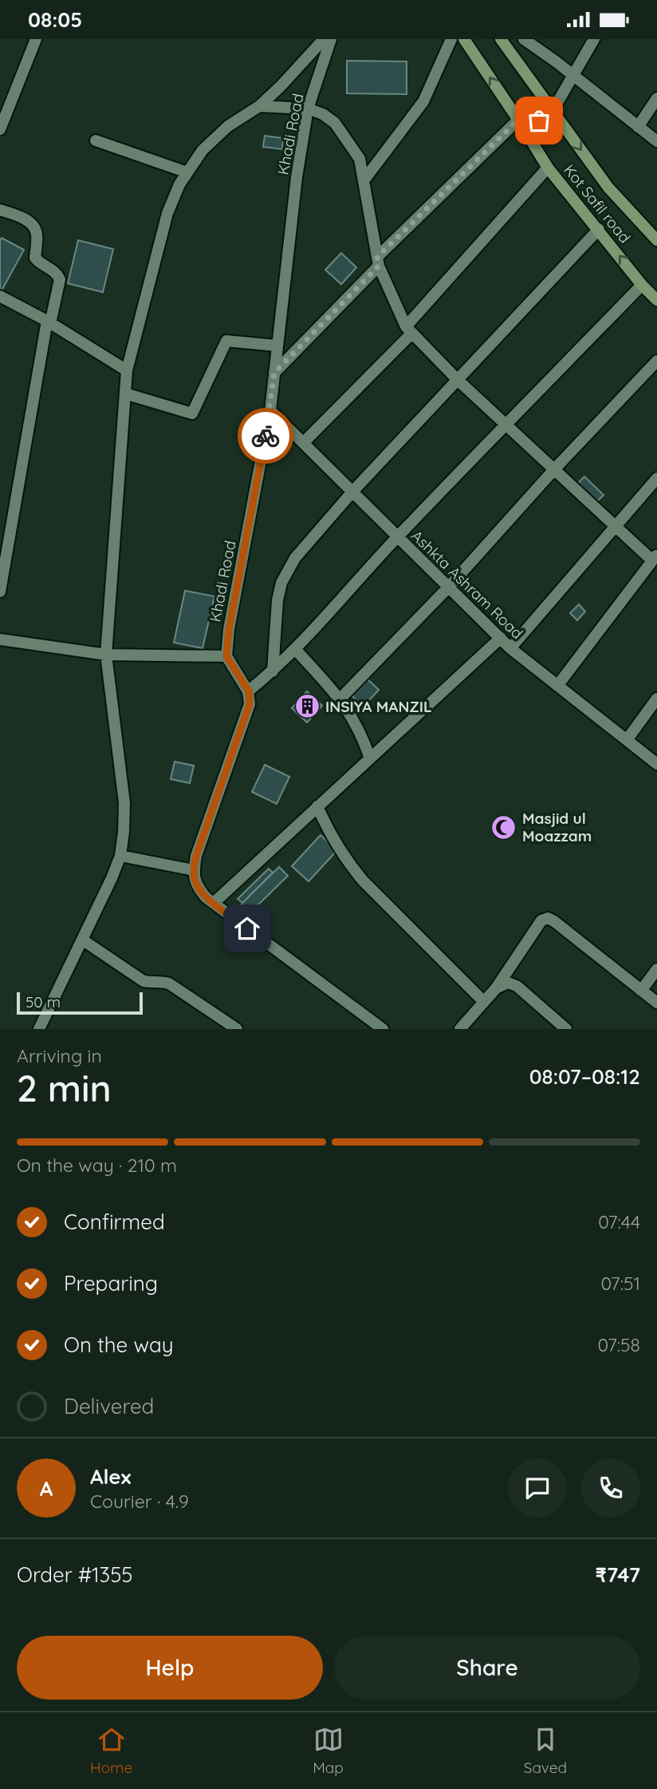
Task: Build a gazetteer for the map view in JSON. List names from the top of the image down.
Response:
{
  "streets": {
    "main road": ["Kot Safil road"],
    "street": ["Khadi Road", "Ashkta Ashram Road"]
  },
  "crossings": [
    ["Khadi Road", "Ashkta Ashram Road"]
  ],
  "places": {
    "building": ["INSIYA MANZIL"],
    "mosque": ["Masjid ul Moazzam"]
  },
  "scale_bar": "50 m",
  "page": {
    "status": "08:05",
    "scale": "50 m",
    "heading": ["2 min", "Arriving in", "08:07–08:12"],
    "panel": [
      "Alex",
      "Courier · 4.9",
      "Order #1355",
      "₹747"
    ],
    "bar": "On the way · 210 m",
    "list": [
      ["Confirmed", "07:44"],
      ["Preparing", "07:51"],
      ["On the way", "07:58"],
      "Delivered"
    ],
    "round": "A",
    "buttons": ["Help", "Share"],
    "tabs": ["Home", "Map", "Saved"]
  }
}
